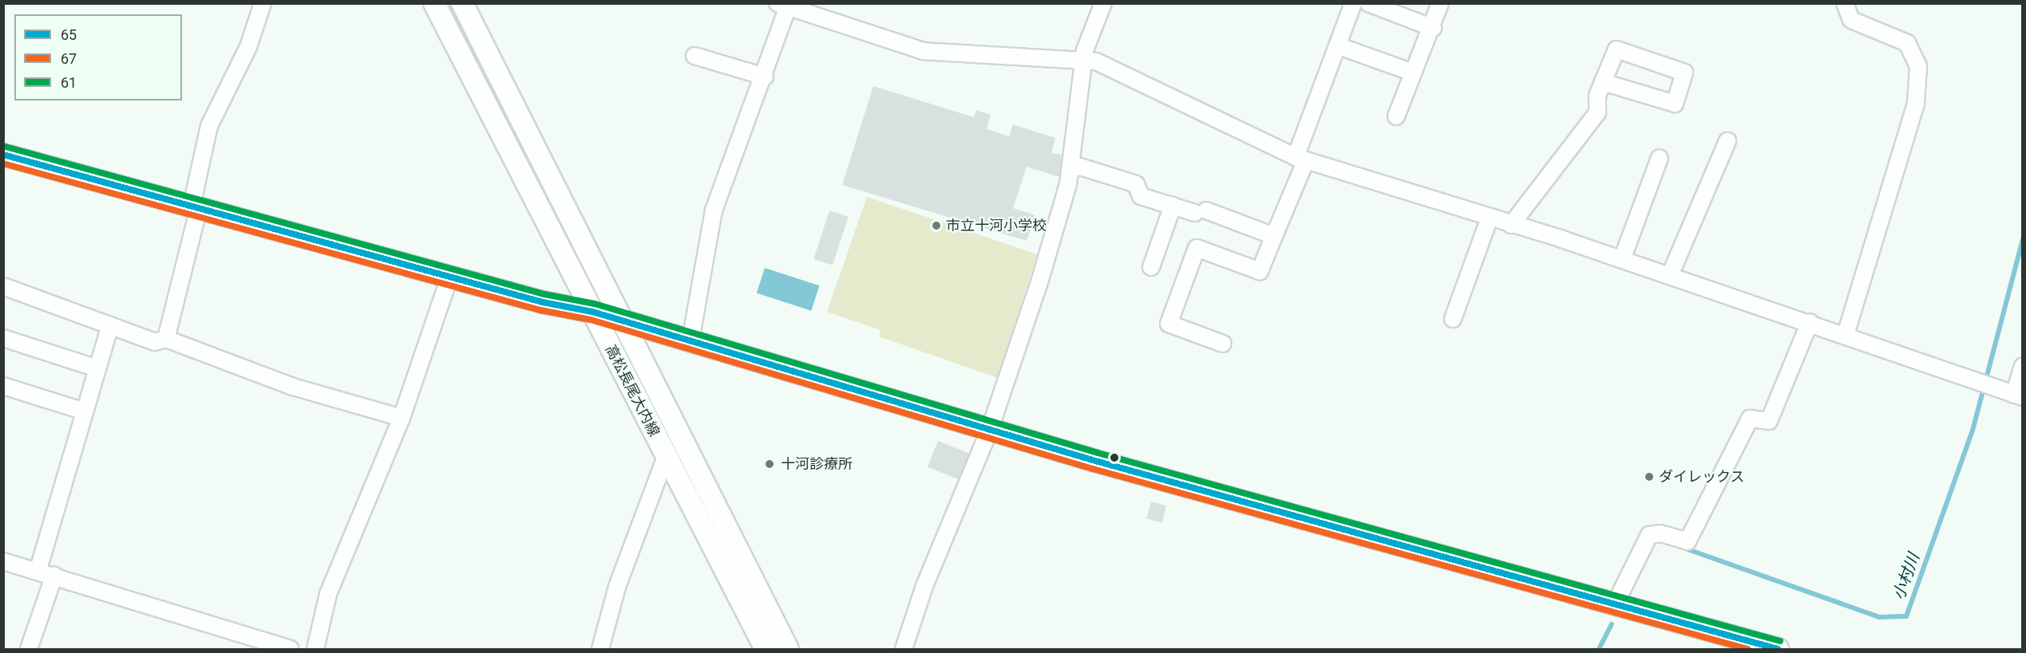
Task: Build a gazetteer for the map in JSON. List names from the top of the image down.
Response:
{
  "streets": {
    "main road": ["高松長尾大内線"]
  },
  "water": ["小村川"],
  "places": ["市立十河小学校", "十河診療所", "ダイレックス"],
  "lines": ["transit line 61", "transit line 65", "transit line 67"],
  "legend": ["65", "67", "61"]
}
